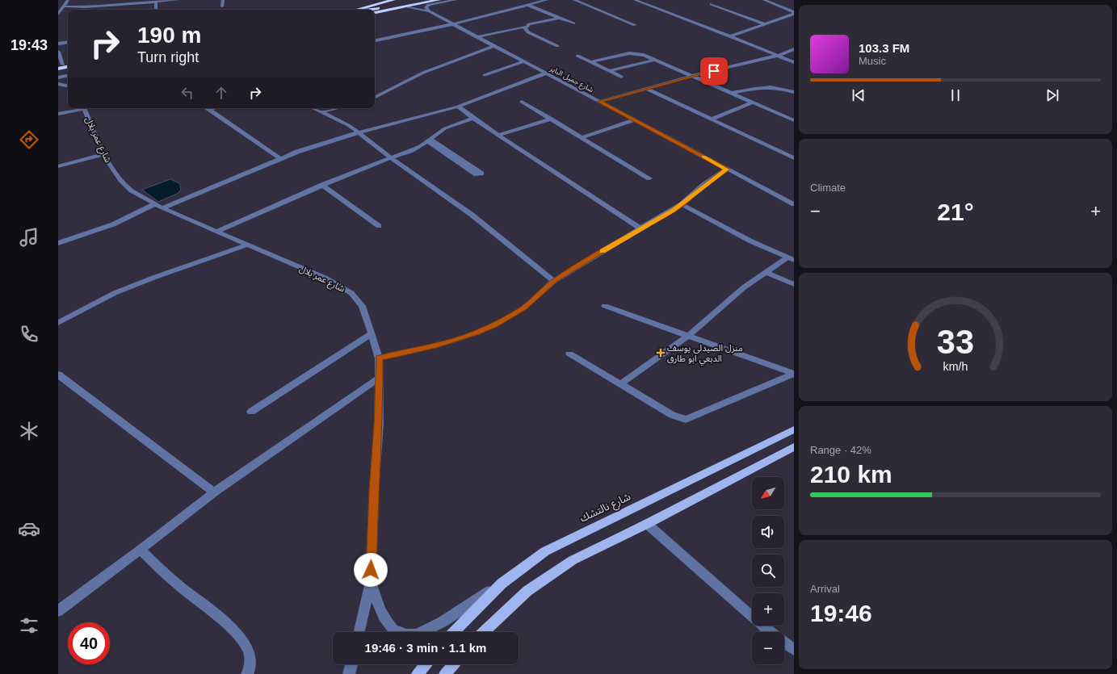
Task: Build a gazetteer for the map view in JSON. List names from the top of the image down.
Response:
{
  "streets": {
    "main road": ["شارع نالتشك"],
    "street": ["شارع جميل الباير", "شارع عمر بلال"]
  },
  "places": {
    "health": ["منزل الصيدلي يوسف الدبعي ابو طارق"]
  },
  "north": "bottom left",
  "page": {
    "tabs": "19:43",
    "turn": ["190 m", "Turn right"],
    "song": ["103.3 FM", "Music"],
    "tile": [
      "Climate",
      ["Range · 42%", "210 km"],
      ["Arrival", "19:46"]
    ],
    "heat": ["−", "21°", "+"],
    "map_buttons": ["+", "−"],
    "limit": "40",
    "trip": "19:46 · 3 min · 1.1 km",
    "gauge": ["33", "km/h"]
  }
}
